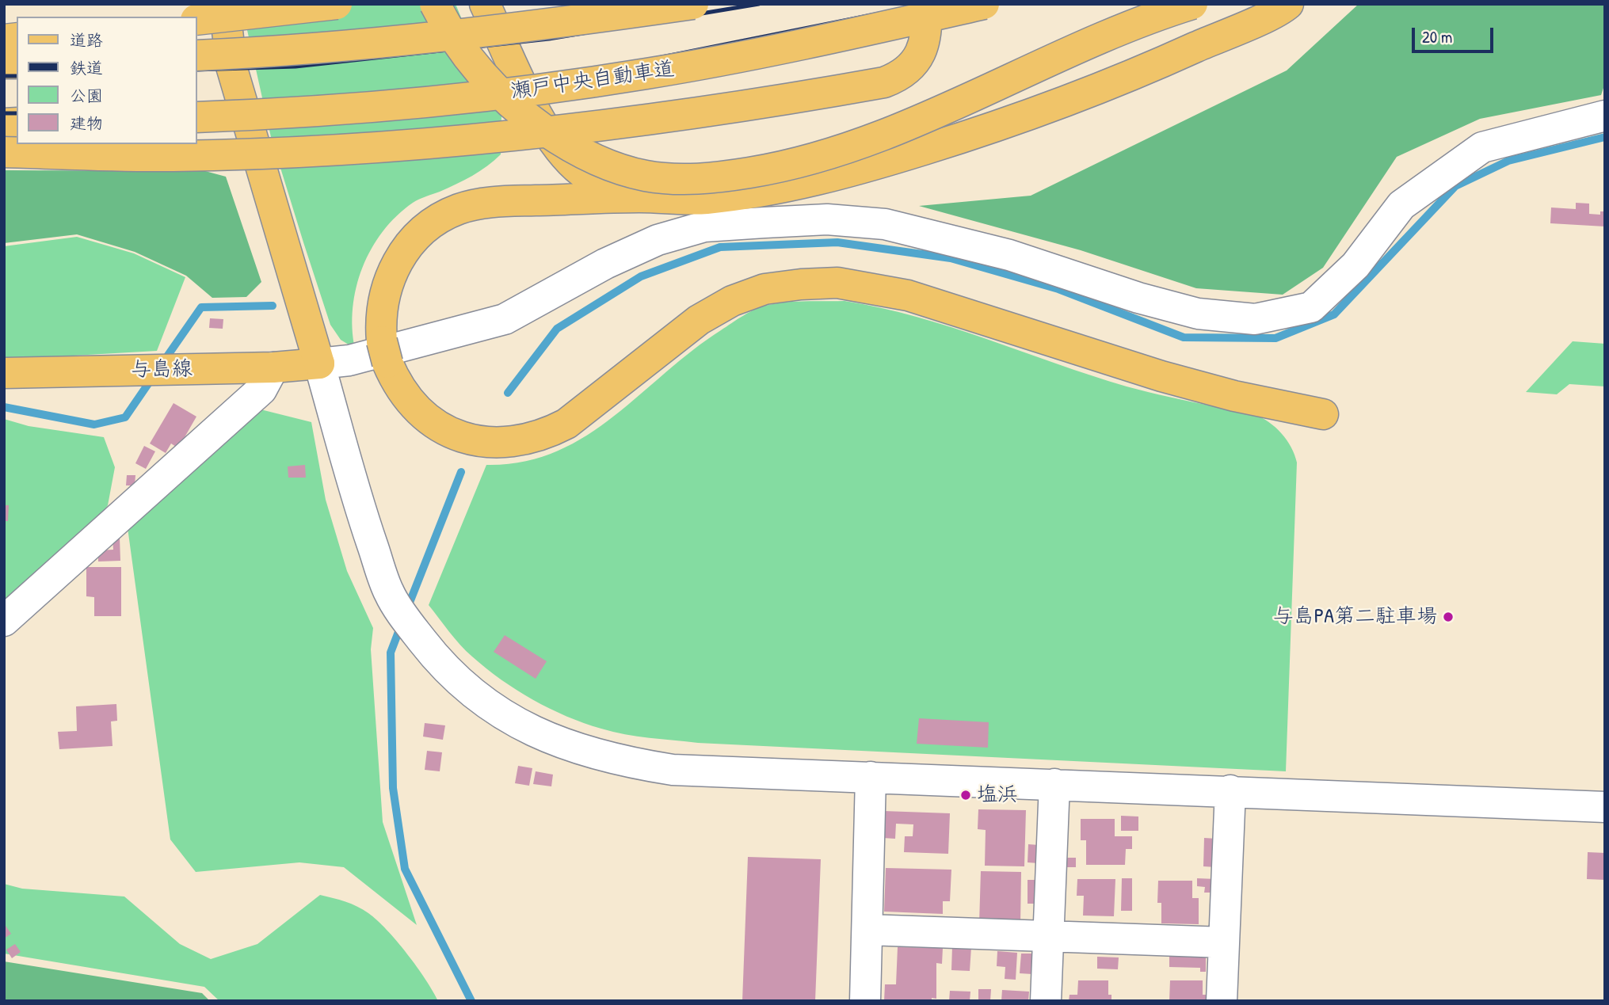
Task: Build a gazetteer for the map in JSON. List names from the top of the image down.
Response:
{
  "streets": {
    "main road": ["瀬戸中央自動車道", "与島線"]
  },
  "places": ["与島PA第二駐車場", "塩浜"],
  "legend": [
    "道路",
    "鉄道",
    "公園",
    "建物"
  ],
  "scale_bar": "20 m"
}
